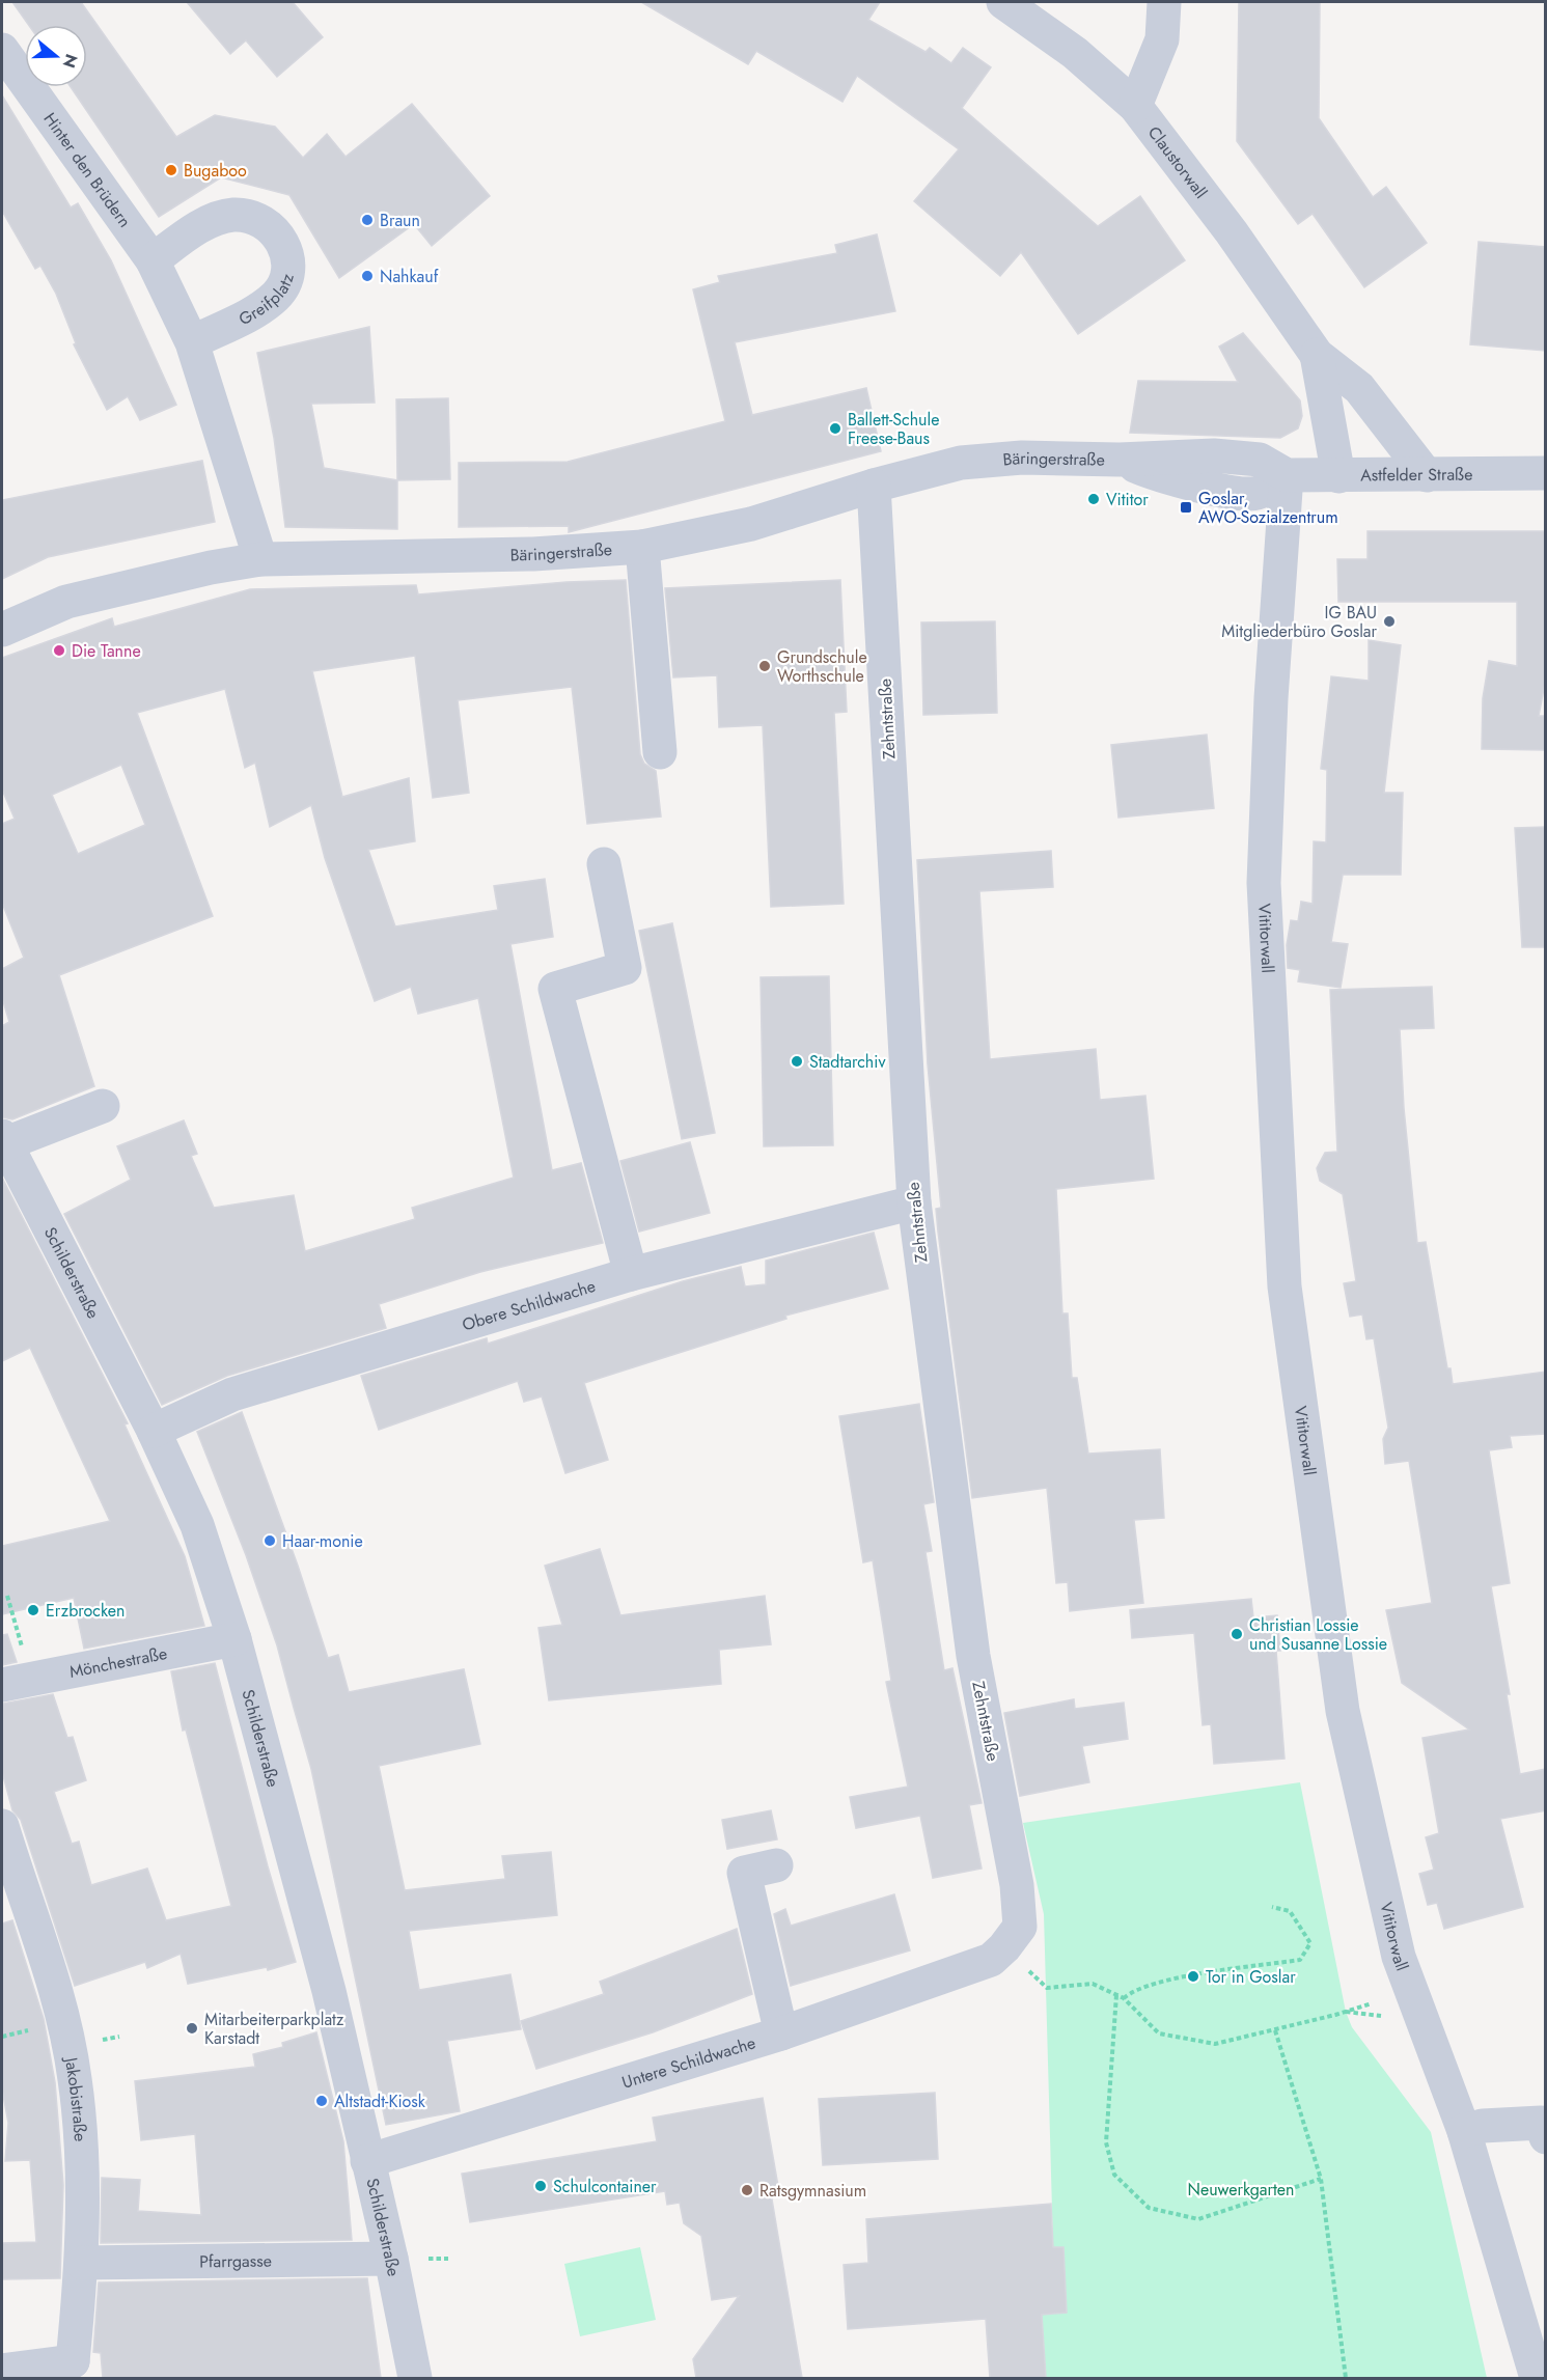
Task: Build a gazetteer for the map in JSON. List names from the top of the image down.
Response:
{
  "streets": {
    "street": [
      "Claustorwall",
      "Hinter den Brüdern",
      "Greifplatz",
      "Bäringerstraße",
      "Astfelder Straße",
      "Zehntstraße",
      "Vititorwall",
      "Schilderstraße",
      "Obere Schildwache",
      "Mönchestraße",
      "Untere Schildwache",
      "Jakobistraße",
      "Pfarrgasse"
    ]
  },
  "crossings": [
    ["Claustorwall", "Astfelder Straße"],
    ["Hinter den Brüdern", "Greifplatz"],
    ["Bäringerstraße", "Astfelder Straße"],
    ["Bäringerstraße", "Zehntstraße"],
    ["Bäringerstraße", "Vititorwall"],
    ["Astfelder Straße", "Vititorwall"],
    ["Zehntstraße", "Obere Schildwache"],
    ["Zehntstraße", "Untere Schildwache"],
    ["Schilderstraße", "Obere Schildwache"],
    ["Schilderstraße", "Mönchestraße"],
    ["Schilderstraße", "Untere Schildwache"],
    ["Schilderstraße", "Pfarrgasse"],
    ["Jakobistraße", "Pfarrgasse"]
  ],
  "parks": ["Neuwerkgarten"],
  "places": {
    "other": [
      "Bugaboo",
      "Braun",
      "Nahkauf",
      "Ballett-Schule Freese-Baus",
      "Vititor",
      "IG BAU Mitgliederbüro Goslar",
      "Die Tanne",
      "Grundschule Worthschule",
      "Stadtarchiv",
      "Haar-monie",
      "Erzbrocken",
      "Christian Lossie und Susanne Lossie",
      "Tor in Goslar",
      "Mitarbeiterparkplatz Karstadt",
      "Altstadt-Kiosk",
      "Schulcontainer",
      "Ratsgymnasium"
    ],
    "transit": ["Goslar, AWO-Sozialzentrum"]
  },
  "north": "right"
}
